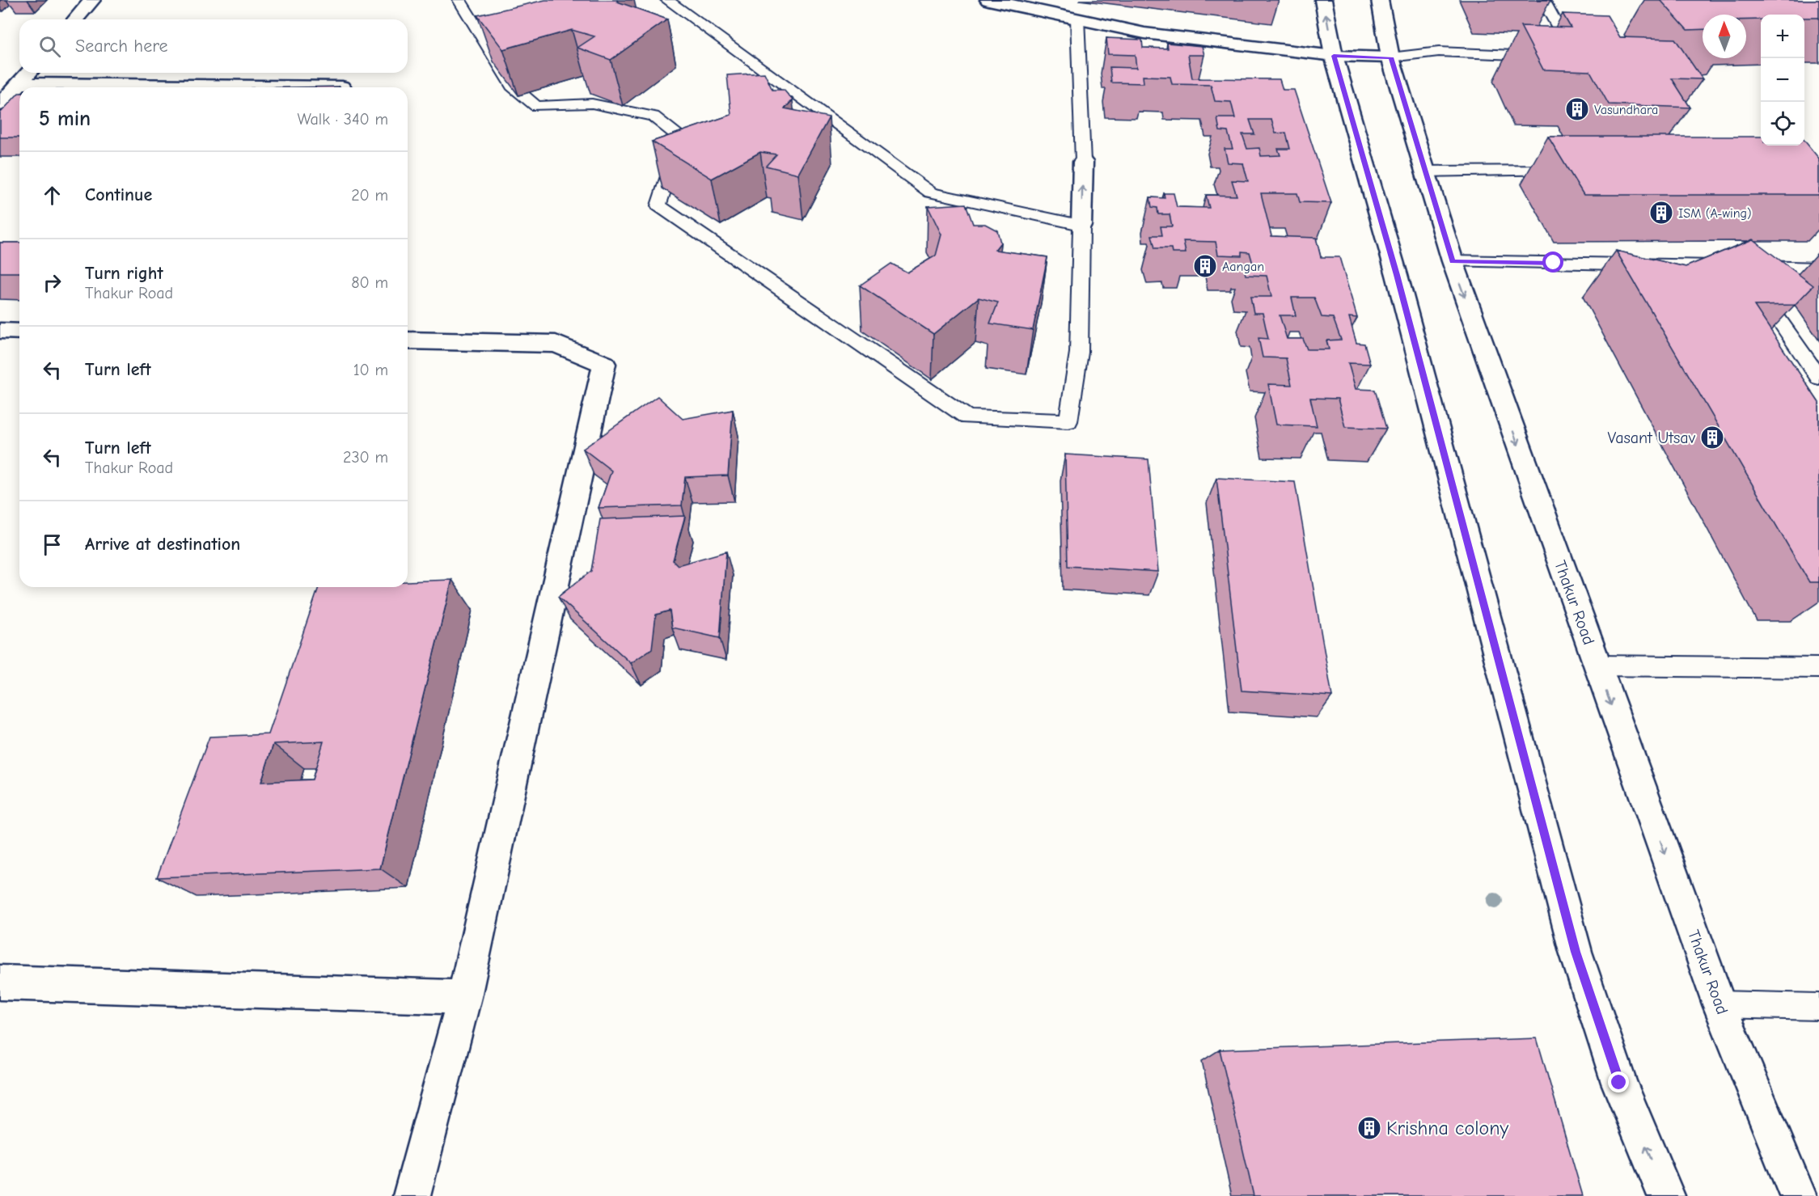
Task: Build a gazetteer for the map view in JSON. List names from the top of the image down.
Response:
{
  "streets": {
    "street": ["Thakur Road"]
  },
  "places": {
    "building": [
      "Vasundhara",
      "ISM (A-wing)",
      "Aangan",
      "Vasant Utsav",
      "Krishna colony"
    ]
  },
  "north": "top",
  "page": {
    "map_buttons": ["+", "−"],
    "search": "Search here",
    "heading": ["5 min", "Walk · 340 m"],
    "list": [
      ["Continue", "20 m"],
      ["Turn right", "Thakur Road", "80 m"],
      ["Turn left", "10 m"],
      ["Turn left", "Thakur Road", "230 m"],
      "Arrive at destination"
    ]
  }
}
